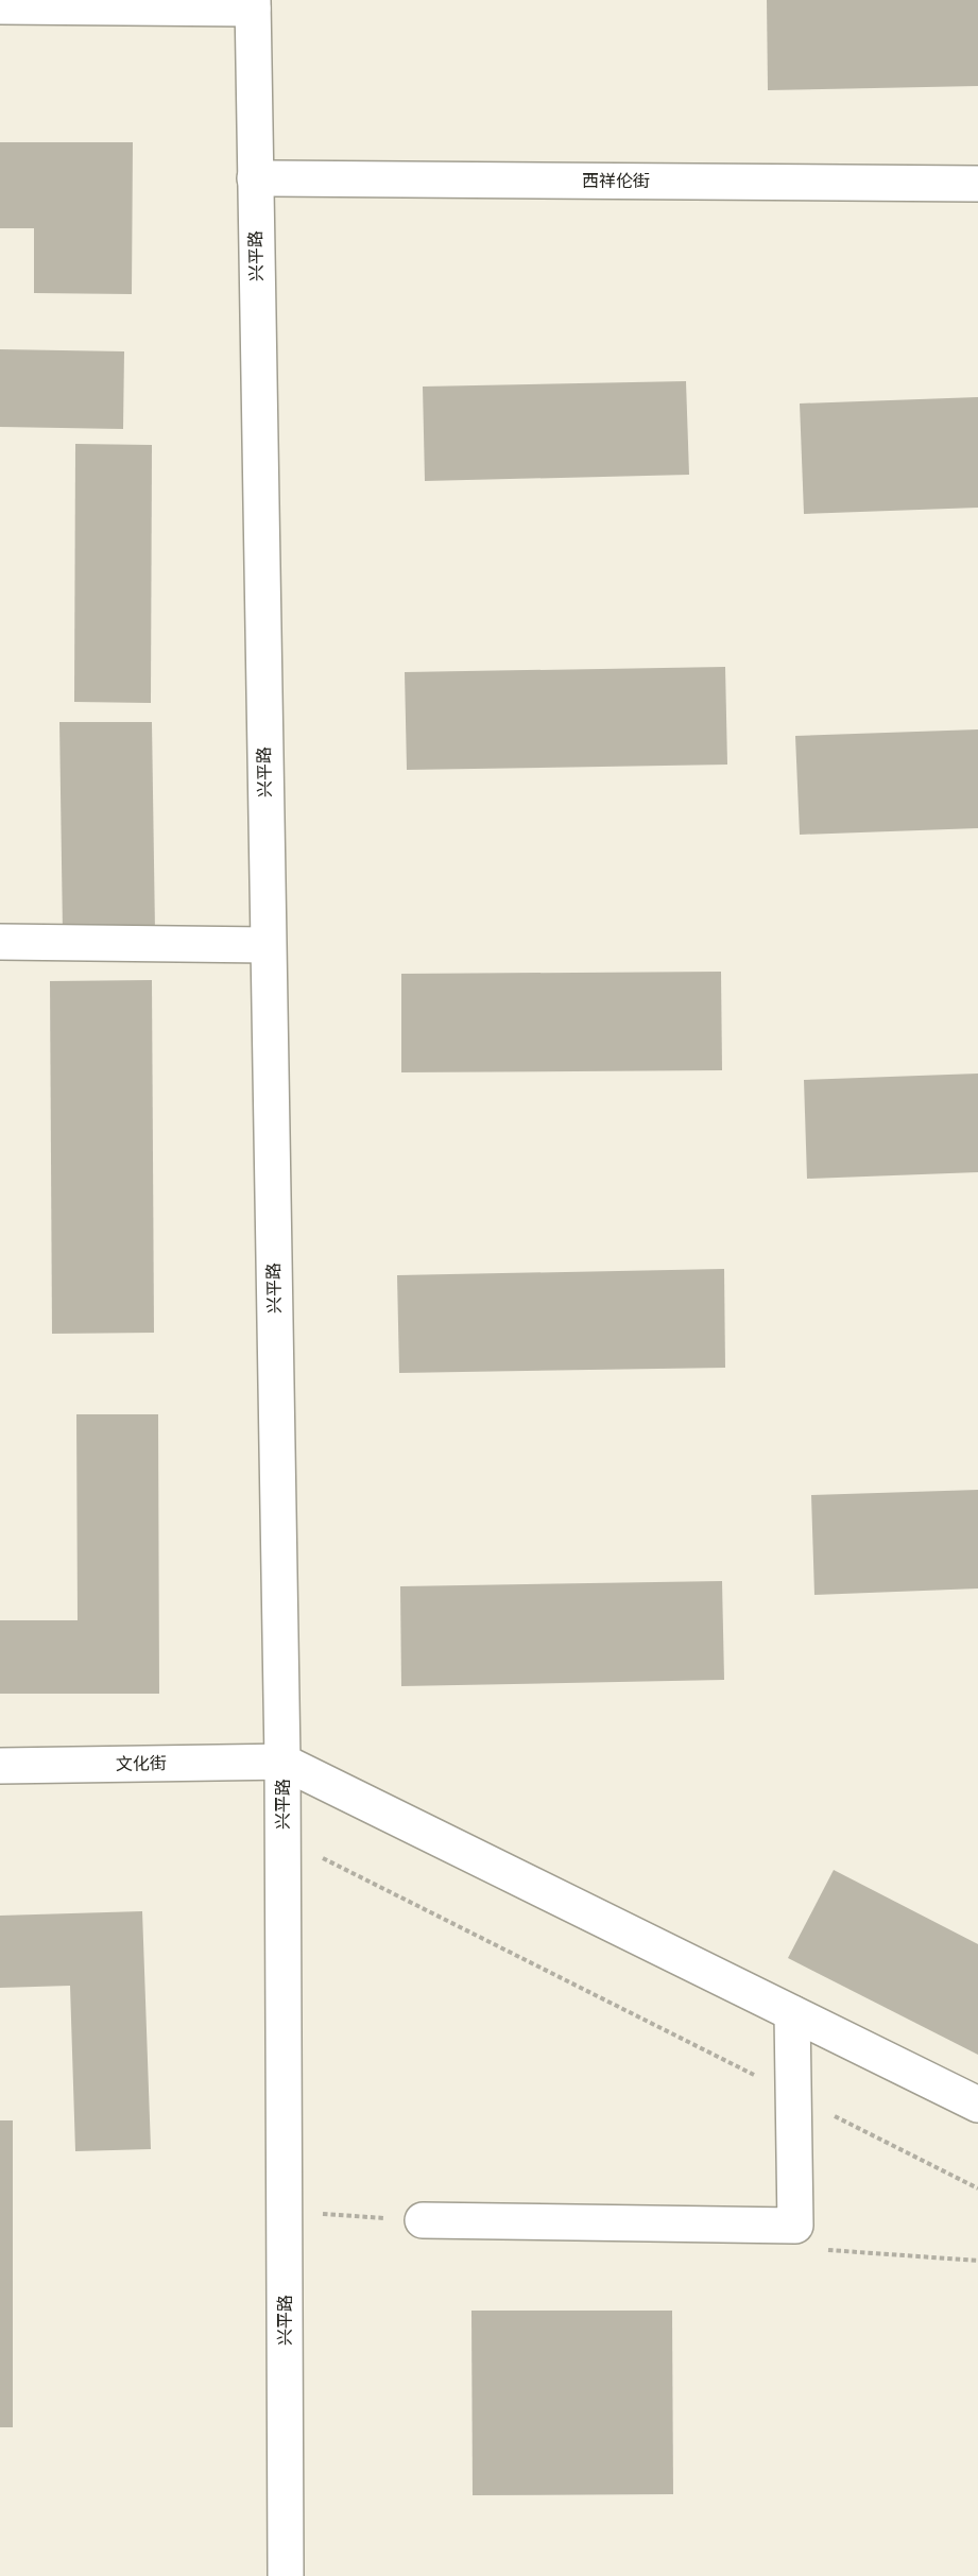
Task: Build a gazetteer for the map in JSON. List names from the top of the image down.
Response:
{
  "streets": {
    "street": ["西祥伦街", "兴平路", "文化街"]
  },
  "crossings": [
    ["西祥伦街", "兴平路"],
    ["兴平路", "文化街"]
  ]
}
